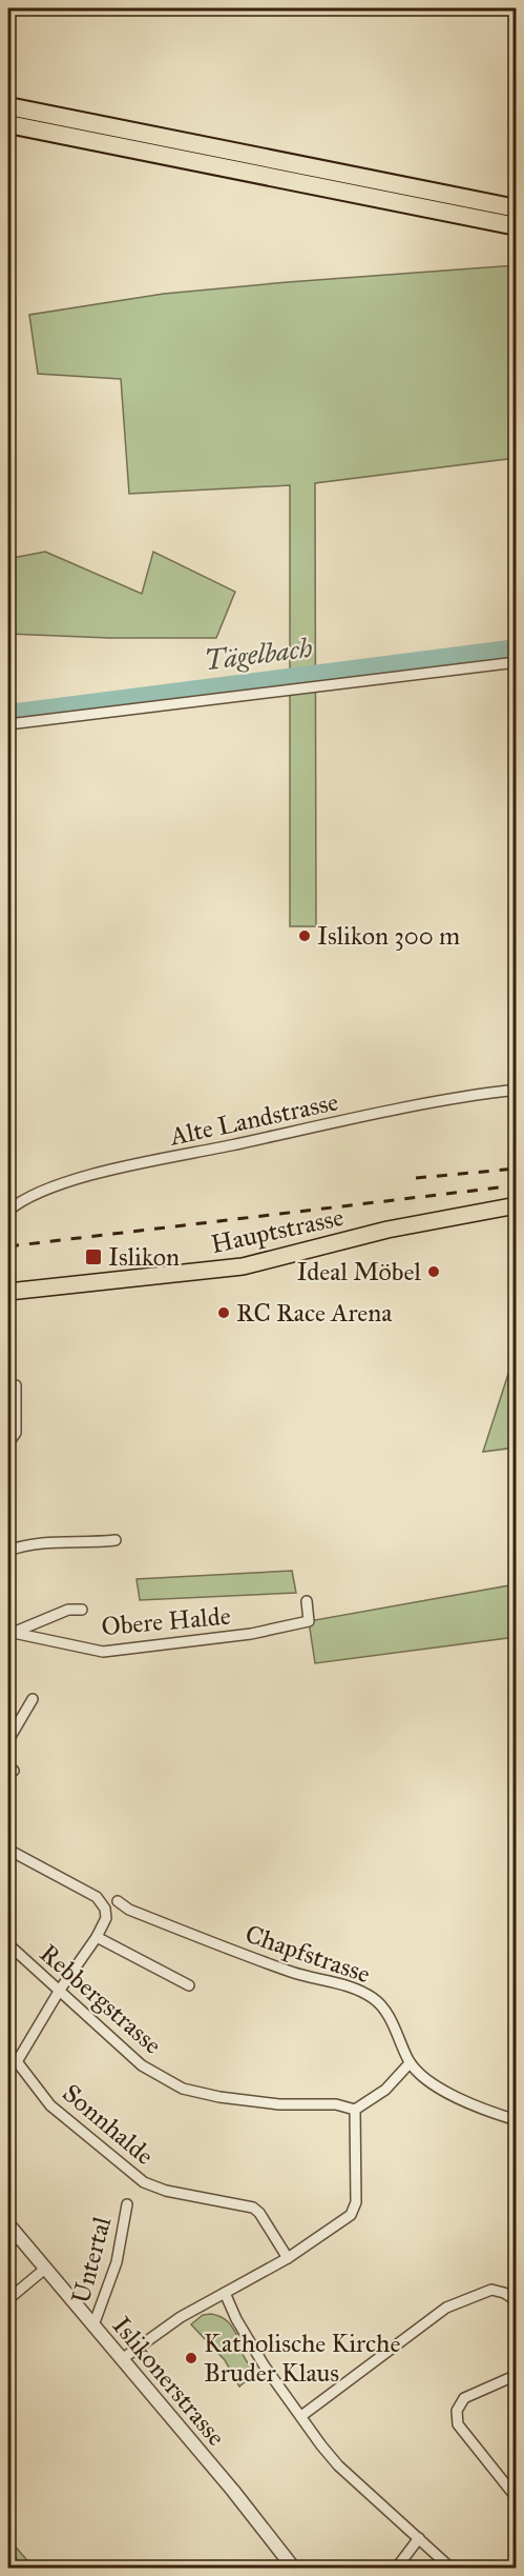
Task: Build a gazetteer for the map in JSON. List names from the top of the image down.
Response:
{
  "streets": {
    "main road": ["Hauptstrasse"],
    "street": [
      "Alte Landstrasse",
      "Obere Halde",
      "Chapfstrasse",
      "Rebbergstrasse",
      "Sonnhalde",
      "Untertal",
      "Islikonerstrasse"
    ]
  },
  "crossings": [
    ["Untertal", "Islikonerstrasse"]
  ],
  "water": ["Tägelbach"],
  "places": {
    "other": [
      "Islikon 300 m",
      "Ideal Möbel",
      "RC Race Arena",
      "Katholische Kirche Bruder Klaus"
    ],
    "transit": ["Islikon"]
  }
}
